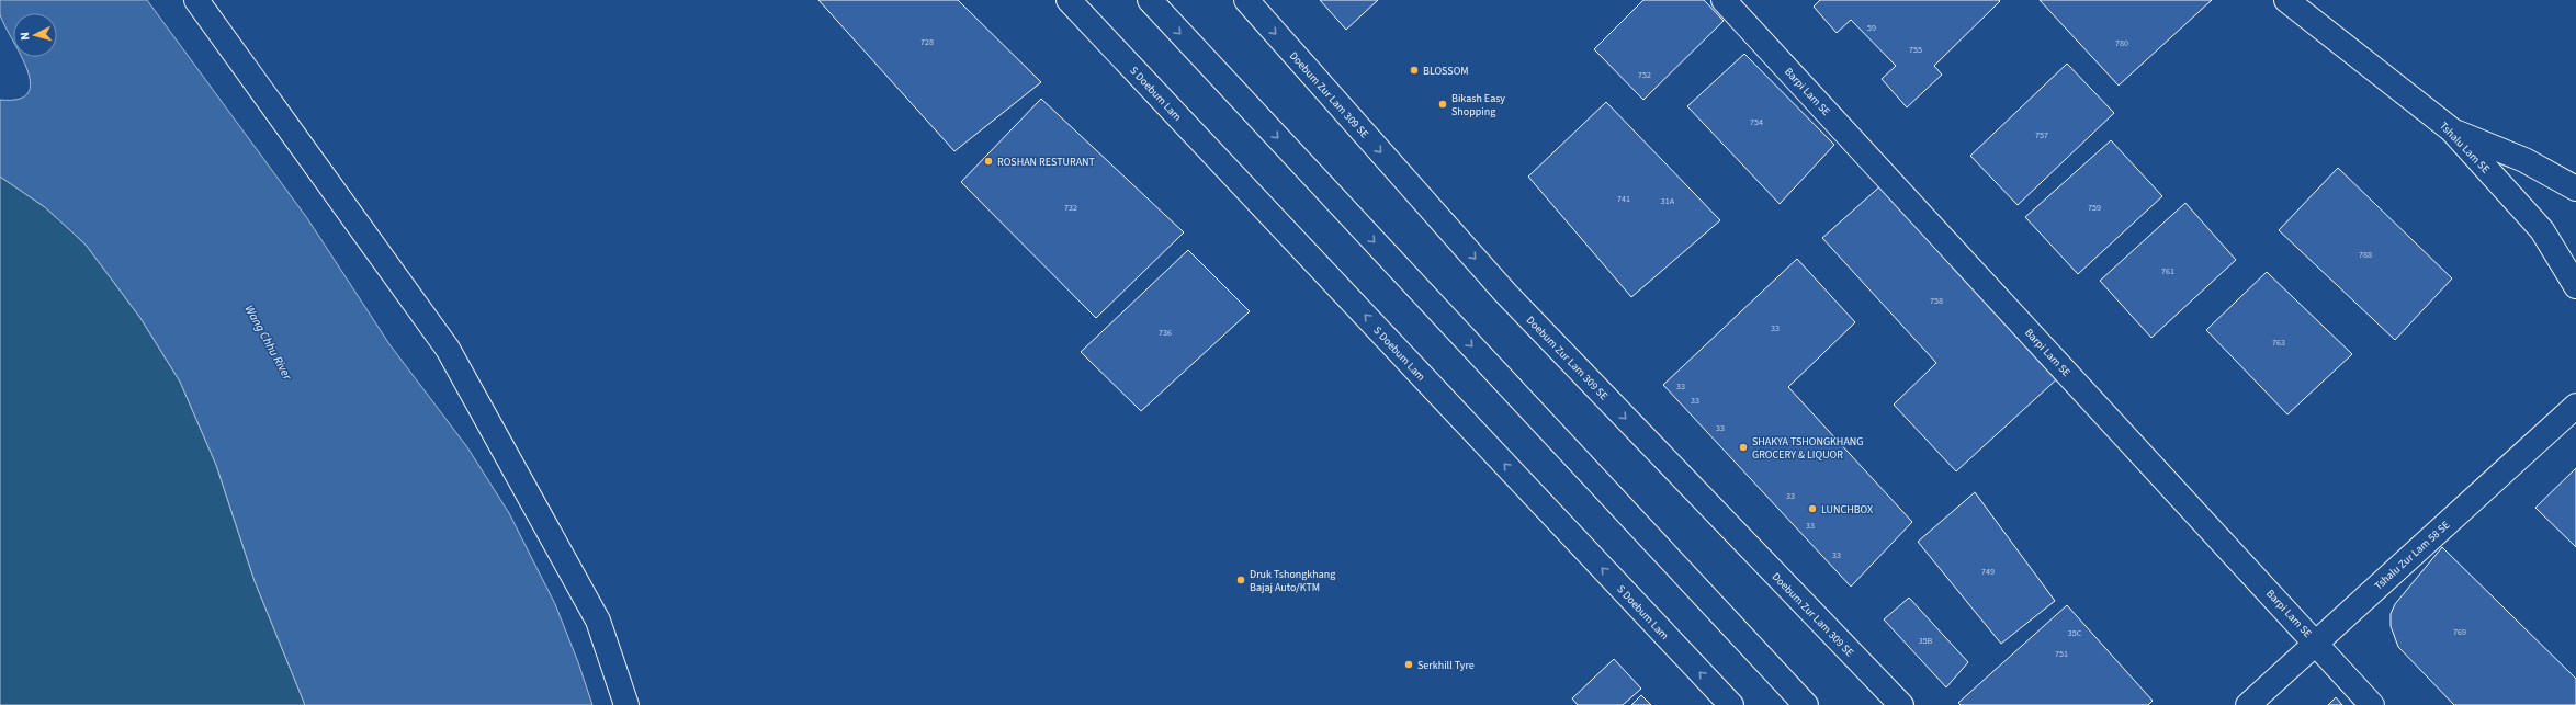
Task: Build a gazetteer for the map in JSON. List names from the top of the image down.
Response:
{
  "streets": {
    "main road": [
      "Barpi Lam SE",
      "S Doebum Lam",
      "Doebum Zur Lam 309 SE",
      "Tshalu Lam SE",
      "Tshalu Zur Lam 58 SE"
    ]
  },
  "crossings": [
    ["Barpi Lam SE", "Tshalu Zur Lam 58 SE"]
  ],
  "water": ["Wang Chhu River"],
  "places": [
    "BLOSSOM",
    "Bikash Easy Shopping",
    "ROSHAN RESTURANT",
    "SHAKYA TSHONGKHANG GROCERY & LIQUOR",
    "LUNCHBOX",
    "Druk Tshongkhang Bajaj Auto/KTM",
    "Serkhill Tyre"
  ],
  "house_numbers": [
    "59",
    "728",
    "780",
    "755",
    "752",
    "754",
    "757",
    "741",
    "31A",
    "732",
    "759",
    "788",
    "761",
    "758",
    "33",
    "736",
    "763",
    "33",
    "33",
    "33",
    "33",
    "33",
    "33",
    "749",
    "769",
    "35C",
    "35B",
    "751"
  ],
  "north": "left"
}
